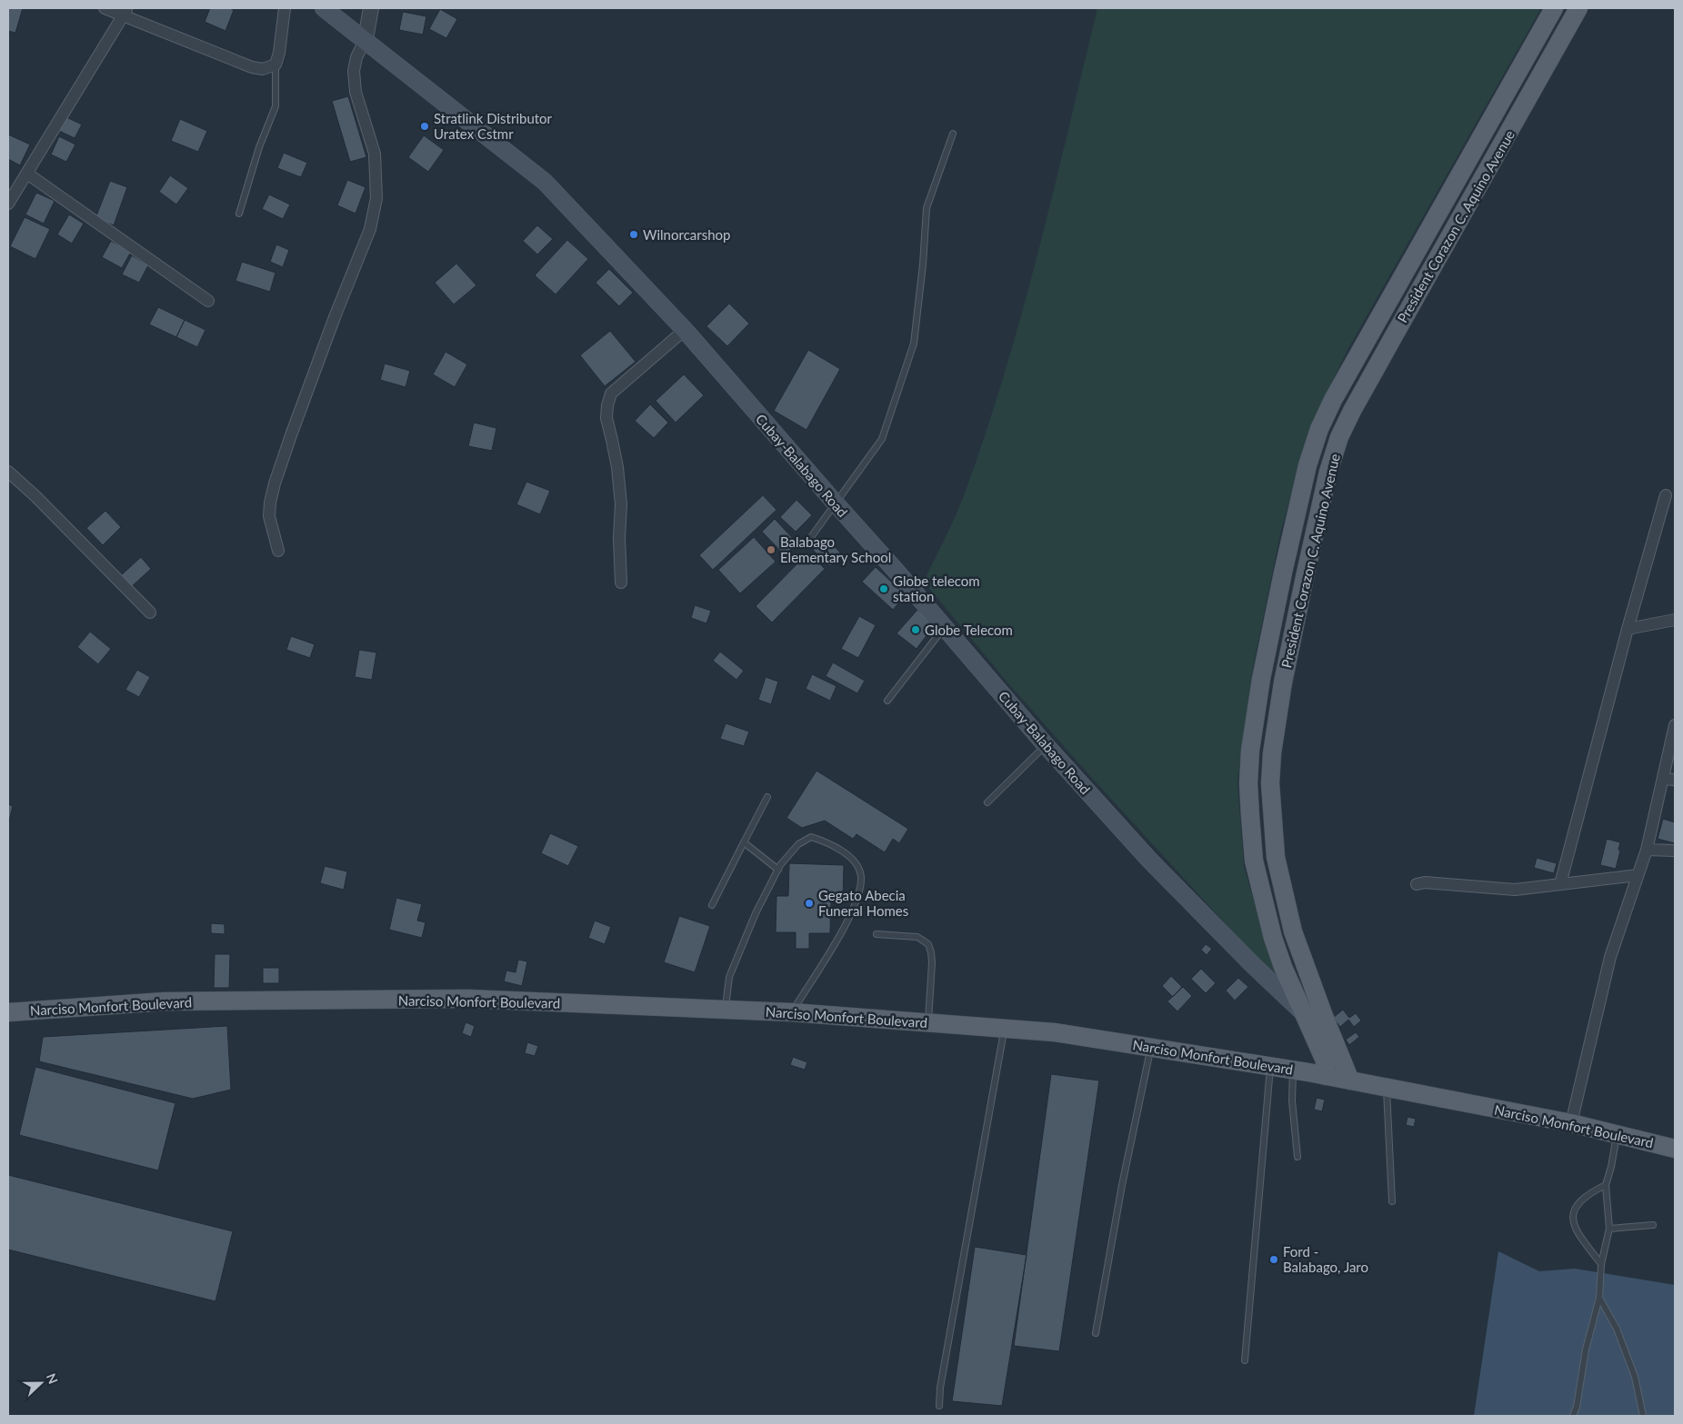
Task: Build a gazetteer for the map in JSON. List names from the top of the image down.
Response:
{
  "streets": {
    "main road": ["President Corazon C. Aquino Avenue", "Cubay-Balabago Road", "Narciso Monfort Boulevard"]
  },
  "crossings": [
    ["President Corazon C. Aquino Avenue", "Cubay-Balabago Road"],
    ["President Corazon C. Aquino Avenue", "Narciso Monfort Boulevard"]
  ],
  "places": [
    "Stratlink Distributor Uratex Cstmr",
    "Wilnorcarshop",
    "Balabago Elementary School",
    "Globe telecom station",
    "Globe Telecom",
    "Gegato Abecia Funeral Homes",
    "Ford - Balabago, Jaro"
  ],
  "north": "right"
}
